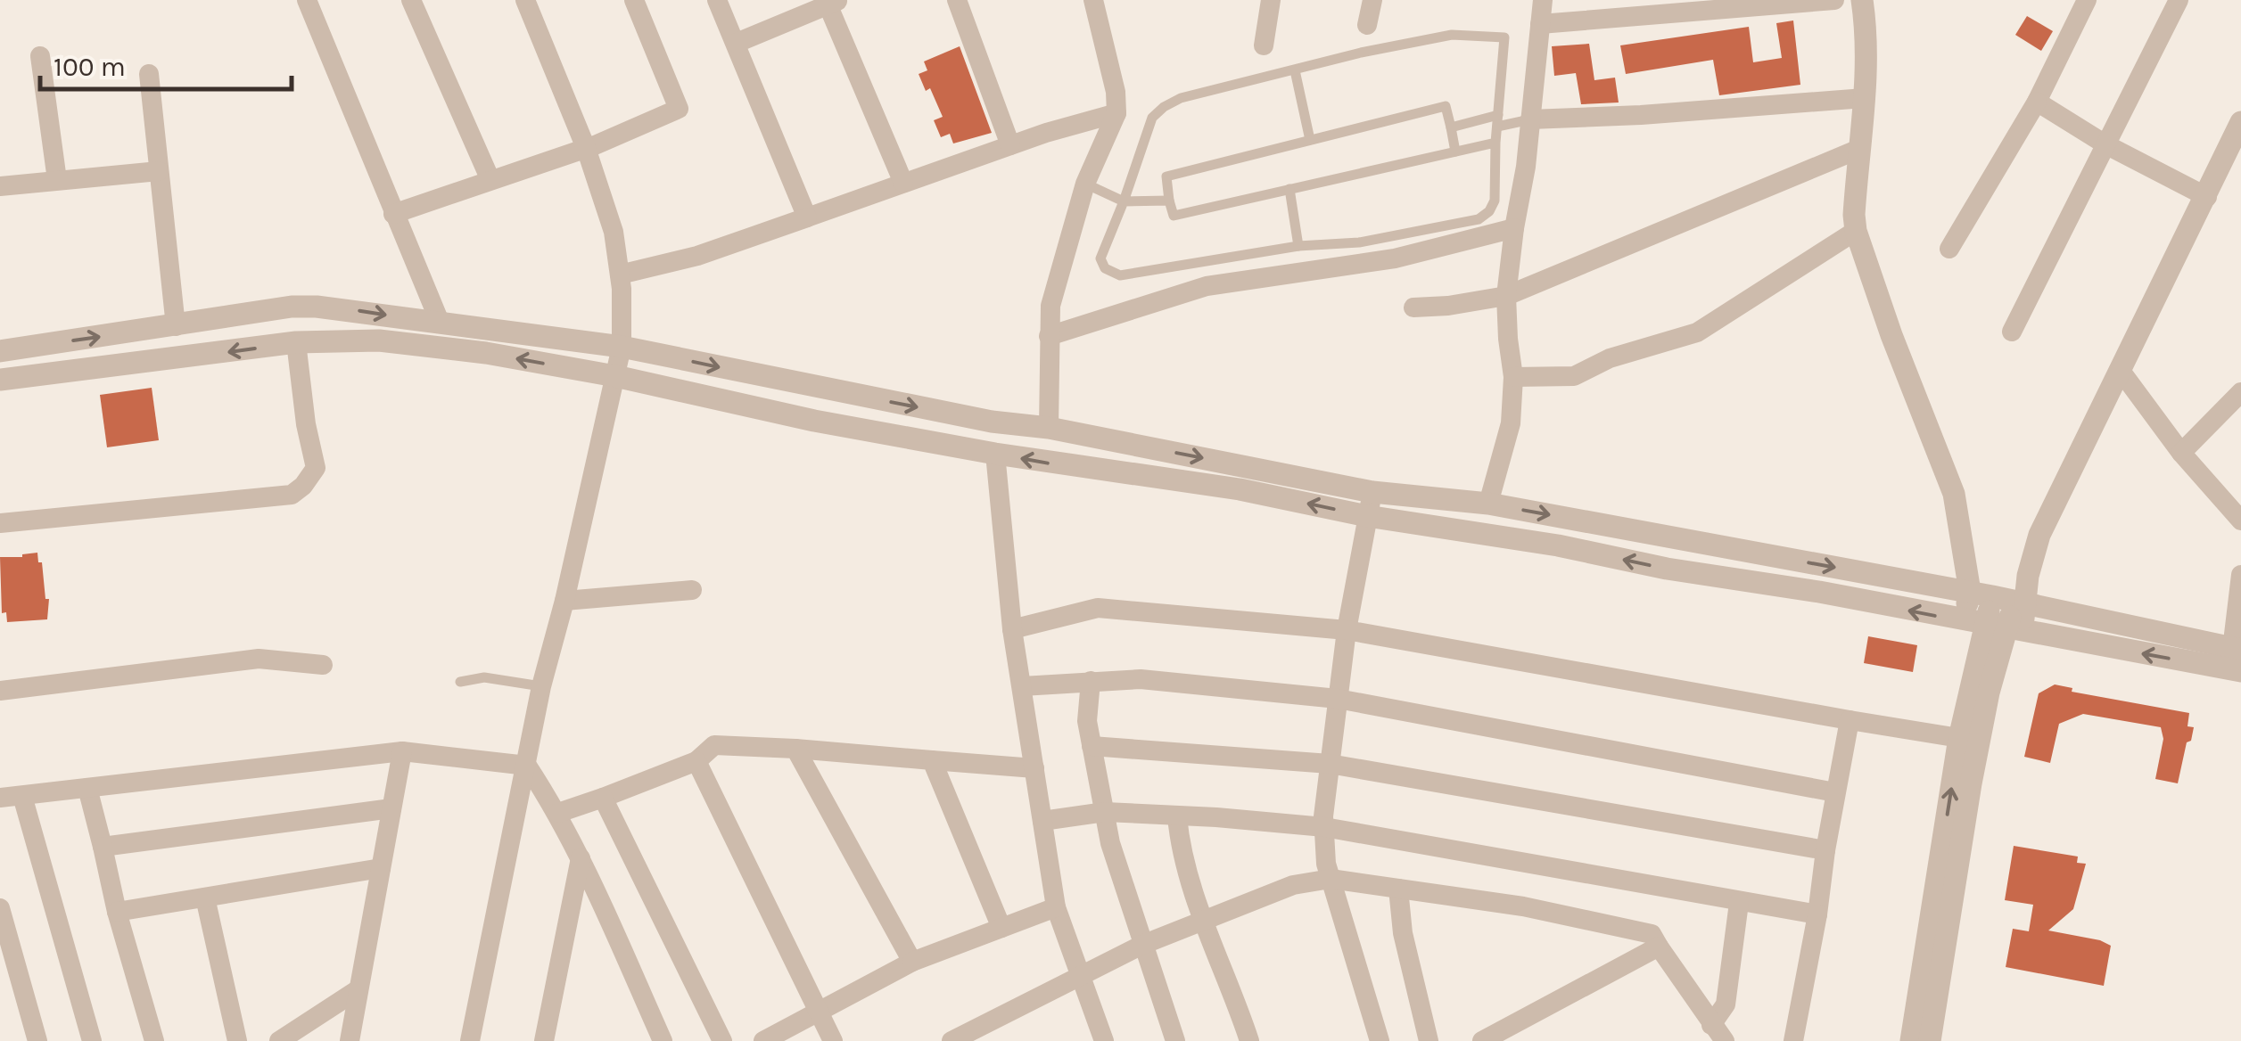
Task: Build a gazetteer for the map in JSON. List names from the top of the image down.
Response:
{
  "scale_bar": "100 m"
}
